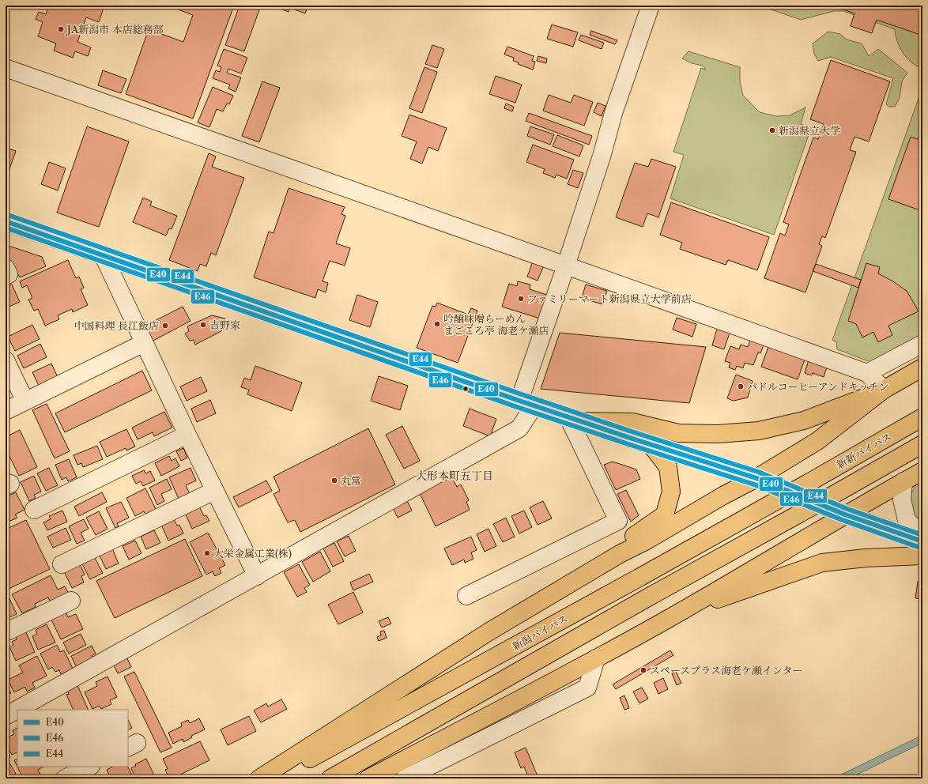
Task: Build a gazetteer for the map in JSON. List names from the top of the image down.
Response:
{
  "streets": {
    "main road": ["新新バイパス", "新潟バイパス"]
  },
  "crossings": [
    ["新新バイパス", "新潟バイパス"]
  ],
  "districts": ["大形本町五丁目"],
  "places": [
    "JA新潟市 本店総務部",
    "新潟県立大学",
    "ファミリーマート新潟県立大学前店",
    "吟醸味噌らーめん まごころ亭 海老ケ瀬店",
    "吉野家",
    "中国料理 長江飯店",
    "パドルコーヒーアンドキッチン",
    "丸常",
    "大栄金属工業(株)",
    "スペースプラス海老ケ瀬インター"
  ],
  "lines": ["transit line E44", "transit line E40", "transit line E46"],
  "legend": ["E40", "E46", "E44"]
}
